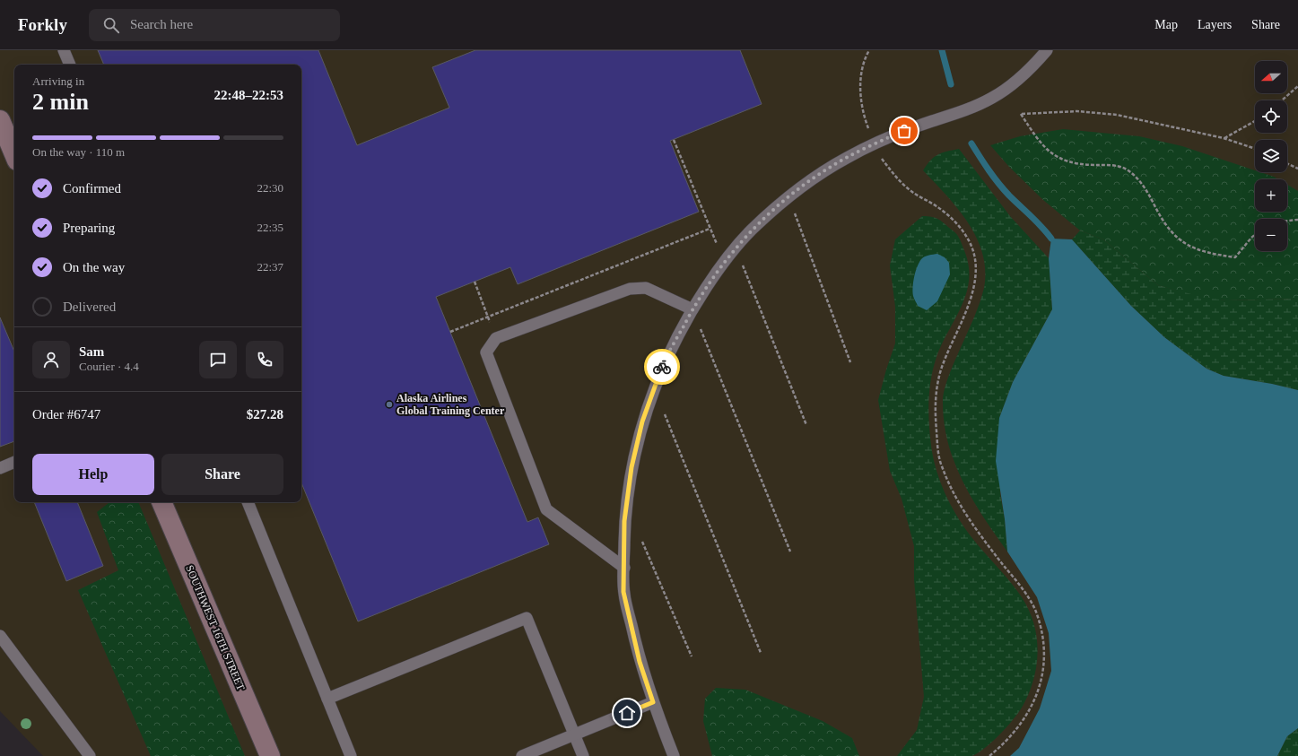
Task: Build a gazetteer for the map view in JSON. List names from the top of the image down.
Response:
{
  "streets": {
    "street": ["SOUTHWEST 16TH STREET"]
  },
  "places": ["Alaska Airlines Global Training Center"],
  "north": "left",
  "page": {
    "header": "Forkly",
    "search": "Search here",
    "nav": ["Map", "Layers", "Share"],
    "map_buttons": ["+", "−"],
    "heading": ["2 min", "Arriving in", "22:48–22:53"],
    "panel": [
      "Sam",
      "Courier · 4.4",
      "Order #6747",
      "$27.28"
    ],
    "bar": "On the way · 110 m",
    "list": [
      ["Confirmed", "22:30"],
      ["Preparing", "22:35"],
      ["On the way", "22:37"],
      "Delivered"
    ],
    "buttons": ["Help", "Share"]
  }
}
